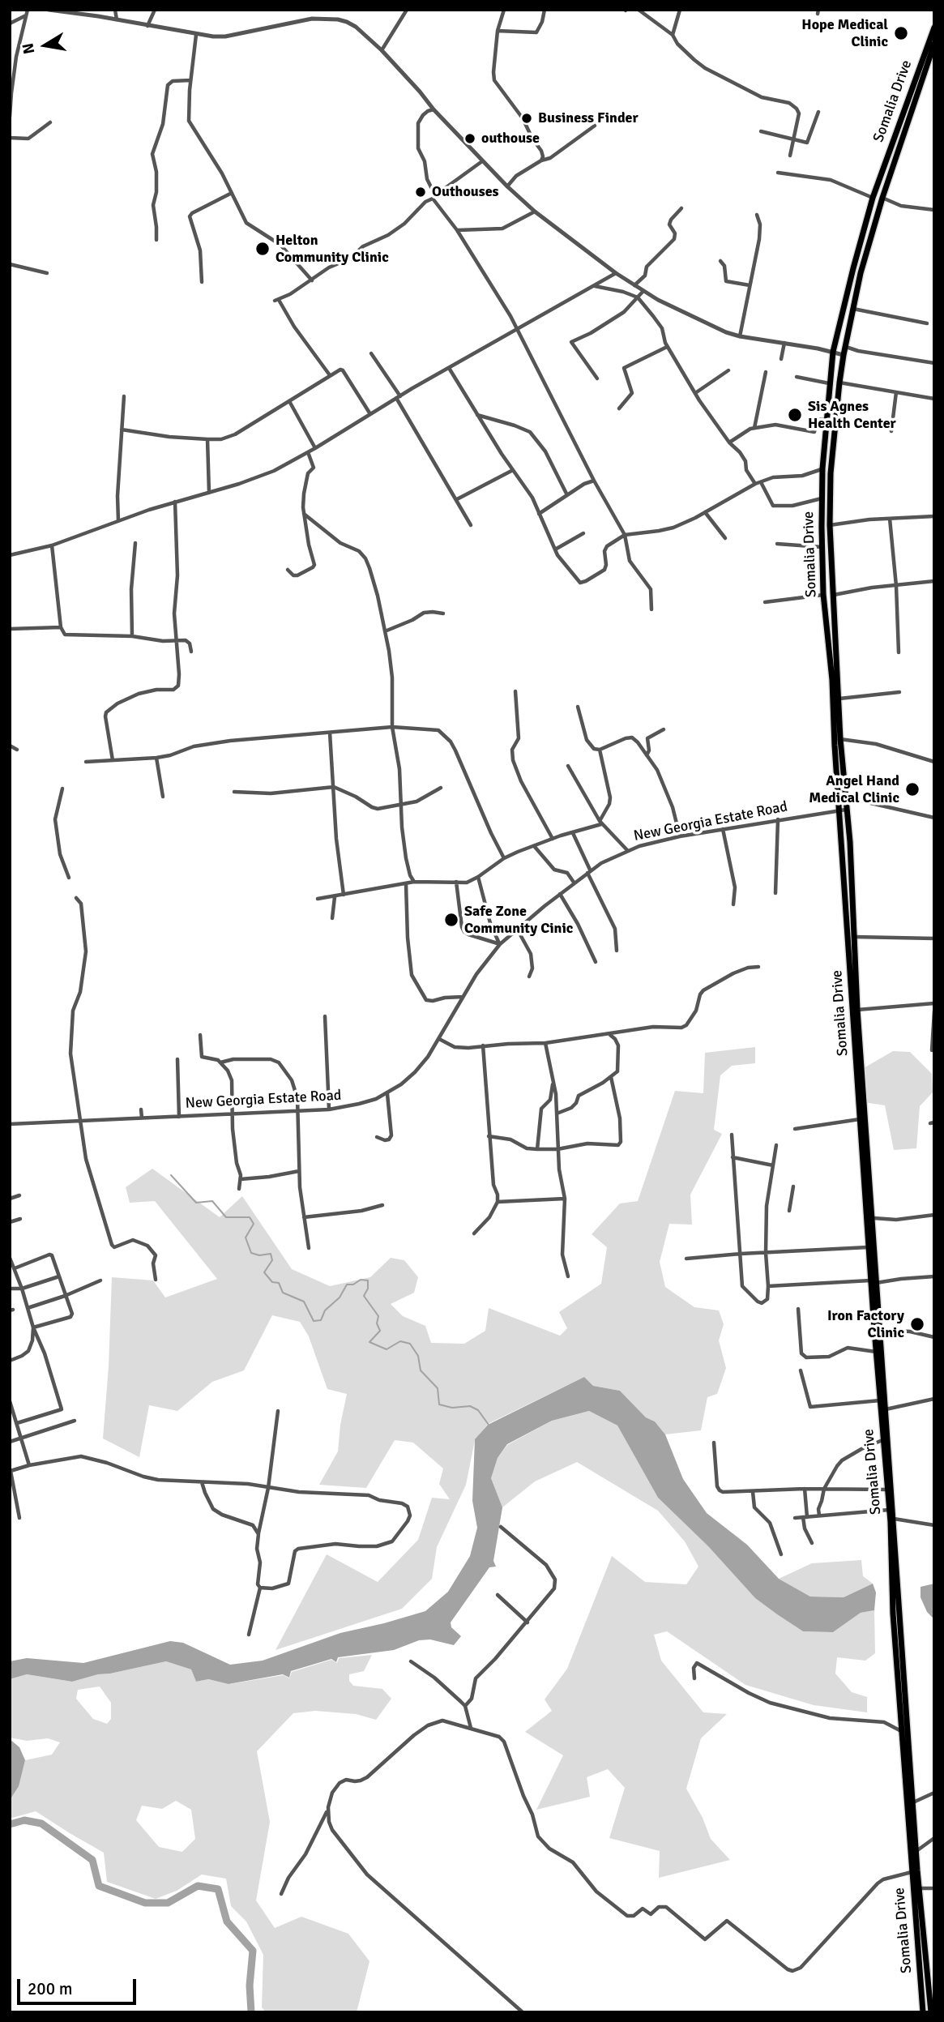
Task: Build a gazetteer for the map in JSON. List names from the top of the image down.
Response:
{
  "streets": {
    "main road": ["Somalia Drive"],
    "street": ["New Georgia Estate Road"]
  },
  "crossings": [
    ["Somalia Drive", "New Georgia Estate Road"]
  ],
  "places": [
    "Hope Medical Clinic",
    "Business Finder",
    "outhouse",
    "Outhouses",
    "Helton Community Clinic",
    "Sis Agnes Health Center",
    "Angel Hand Medical Clinic",
    "Safe Zone Community Cinic",
    "Iron Factory Clinic"
  ],
  "scale_bar": "200 m",
  "north": "left"
}
